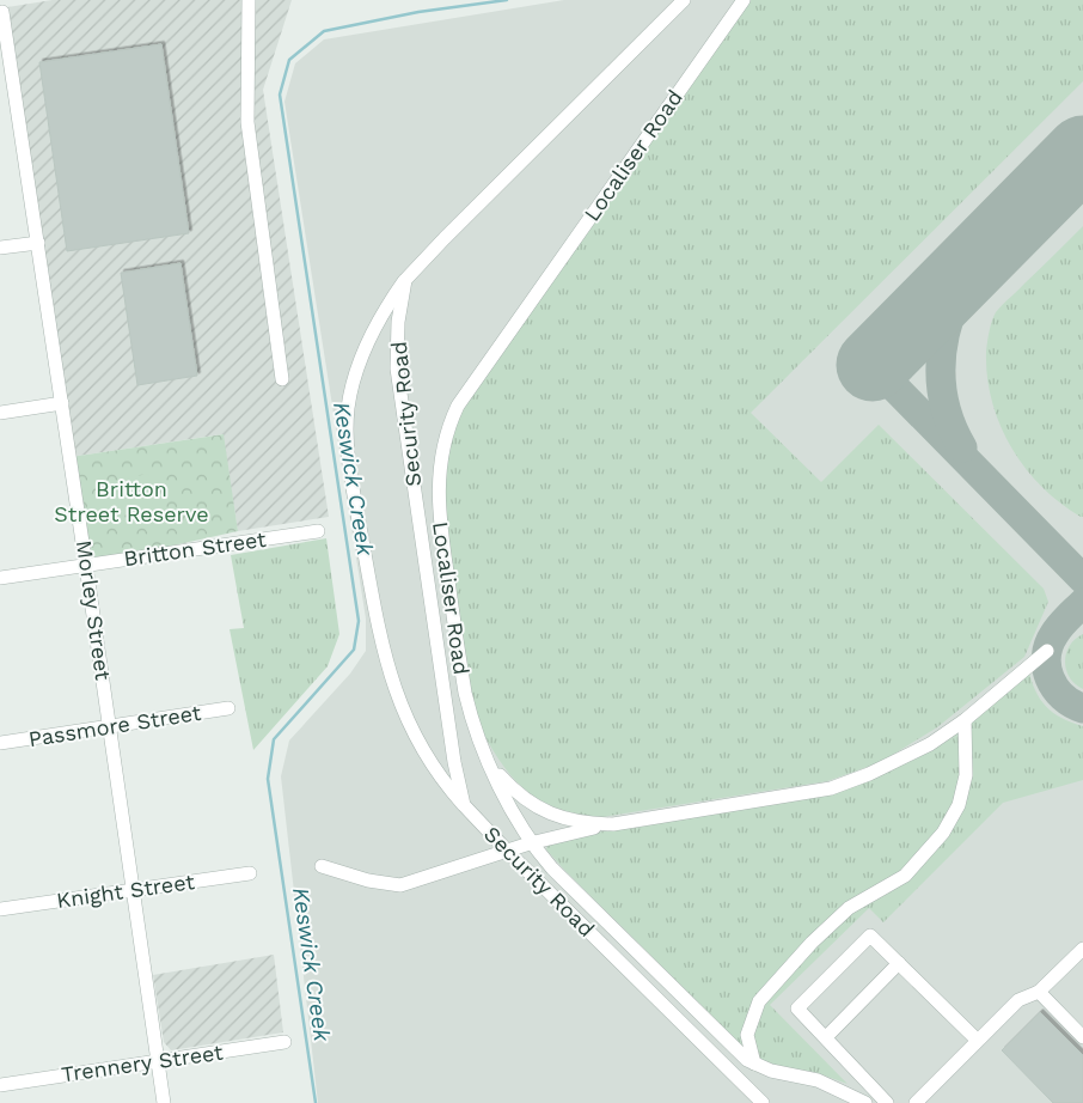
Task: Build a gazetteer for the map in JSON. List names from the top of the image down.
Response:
{
  "streets": {
    "street": [
      "Localiser Road",
      "Security Road",
      "Britton Street",
      "Morley Street",
      "Passmore Street",
      "Knight Street",
      "Trennery Street"
    ]
  },
  "crossings": [
    ["Britton Street", "Morley Street"],
    ["Morley Street", "Passmore Street"],
    ["Morley Street", "Knight Street"],
    ["Morley Street", "Trennery Street"]
  ],
  "water": ["Keswick Creek"],
  "parks": ["Britton Street Reserve"]
}
